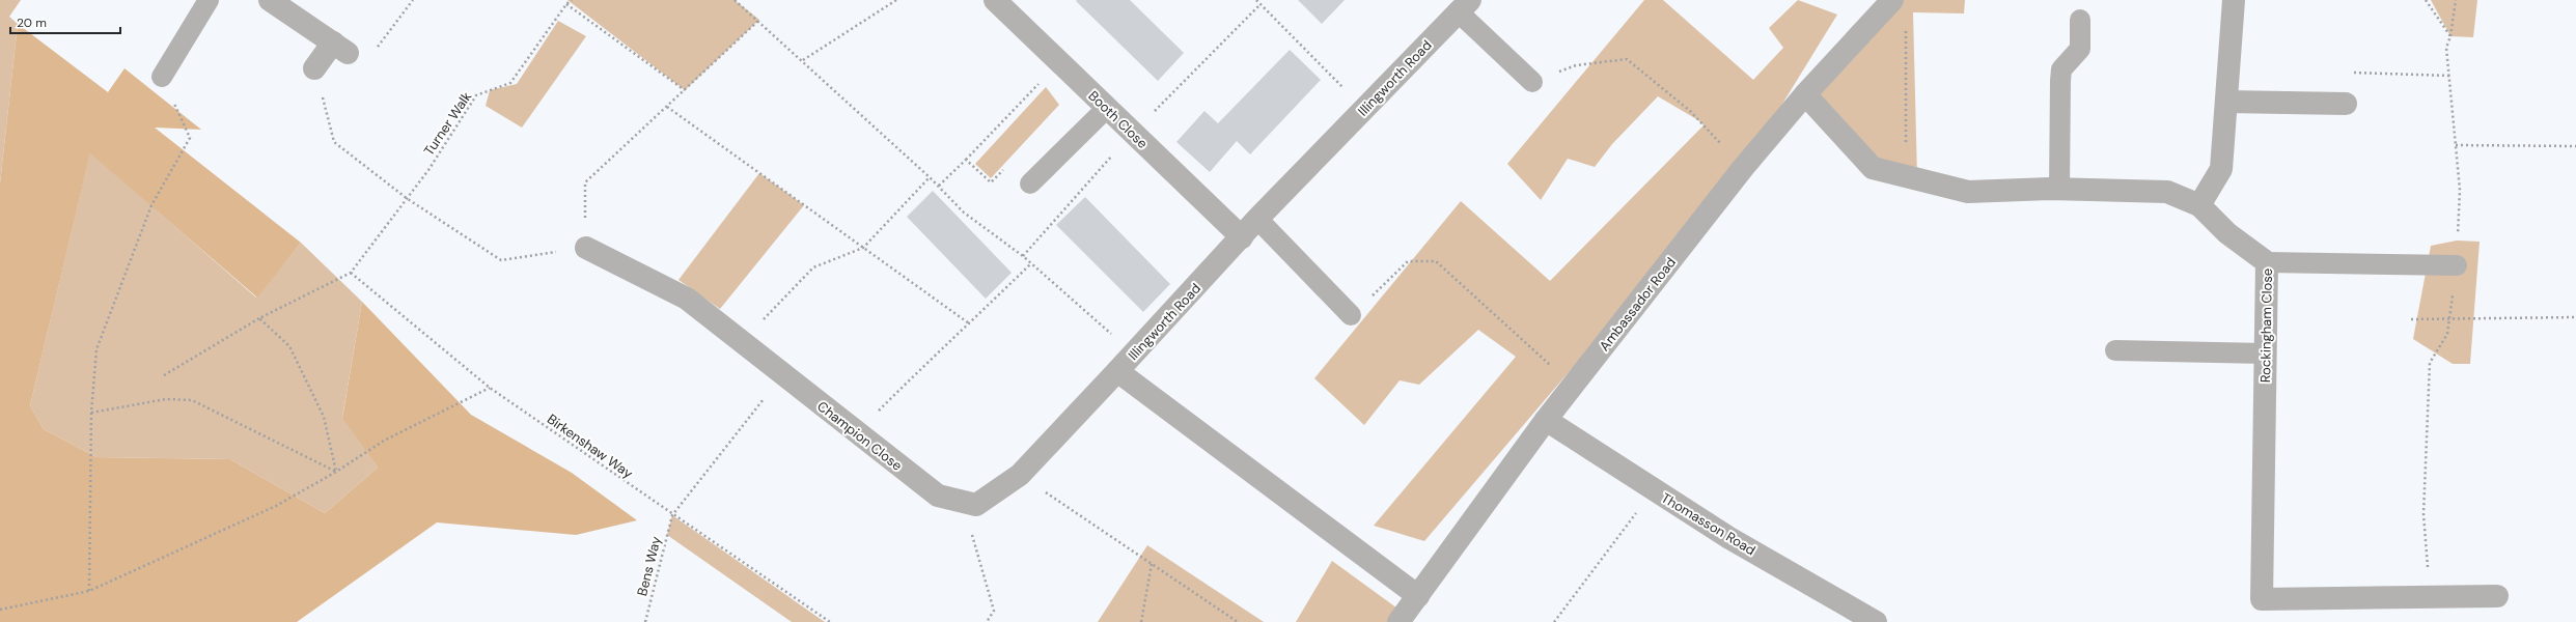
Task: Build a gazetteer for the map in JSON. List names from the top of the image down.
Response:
{
  "streets": {
    "street": [
      "Illingworth Road",
      "Booth Close",
      "Ambassador Road",
      "Rockingham Close",
      "Champion Close",
      "Thomasson Road"
    ],
    "path": ["Turner Walk", "Birkenshaw Way", "Bens Way"]
  },
  "crossings": [
    ["Illingworth Road", "Booth Close"],
    ["Illingworth Road", "Ambassador Road"],
    ["Illingworth Road", "Champion Close"],
    ["Turner Walk", "Birkenshaw Way"],
    ["Ambassador Road", "Rockingham Close"],
    ["Ambassador Road", "Thomasson Road"],
    ["Birkenshaw Way", "Bens Way"]
  ],
  "scale_bar": "20 m"
}
